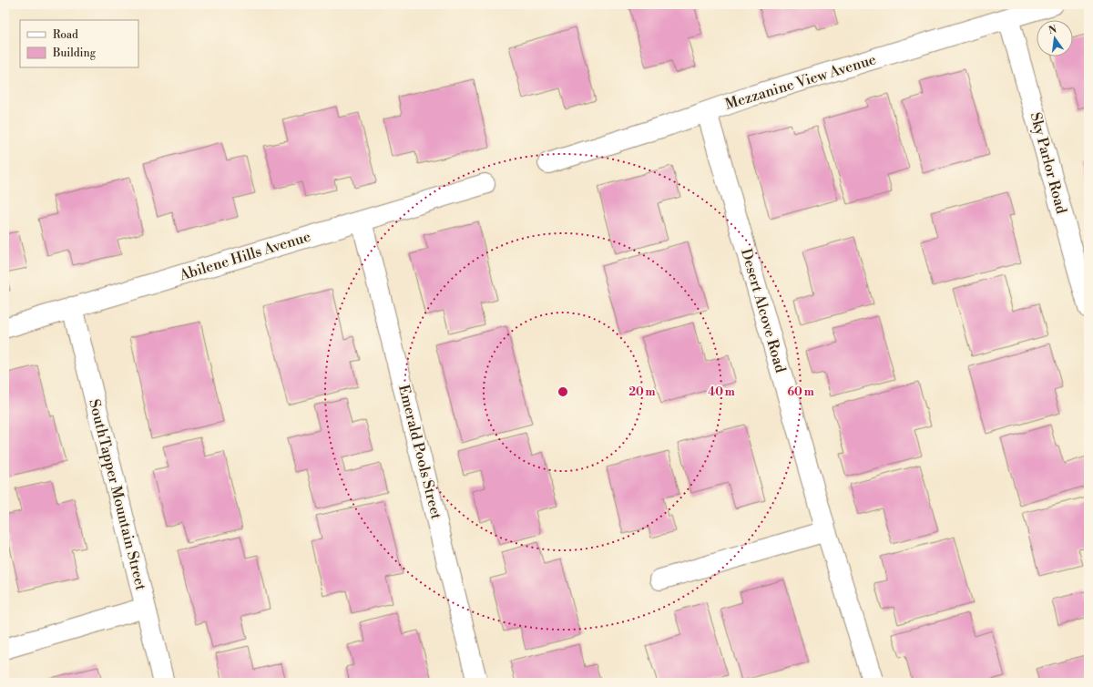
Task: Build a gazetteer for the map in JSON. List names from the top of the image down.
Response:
{
  "streets": {
    "street": [
      "Mezzanine View Avenue",
      "Sky Parlor Road",
      "Abilene Hills Avenue",
      "Desert Alcove Road",
      "Emerald Pools Street",
      "SouthTapper Mountain Street"
    ]
  },
  "crossings": [
    ["Mezzanine View Avenue", "Sky Parlor Road"],
    ["Mezzanine View Avenue", "Desert Alcove Road"],
    ["Abilene Hills Avenue", "Emerald Pools Street"],
    ["Abilene Hills Avenue", "SouthTapper Mountain Street"]
  ],
  "legend": ["Road", "Building"],
  "north": "top",
  "rings": ["20 m", "40 m", "60 m"]
}
